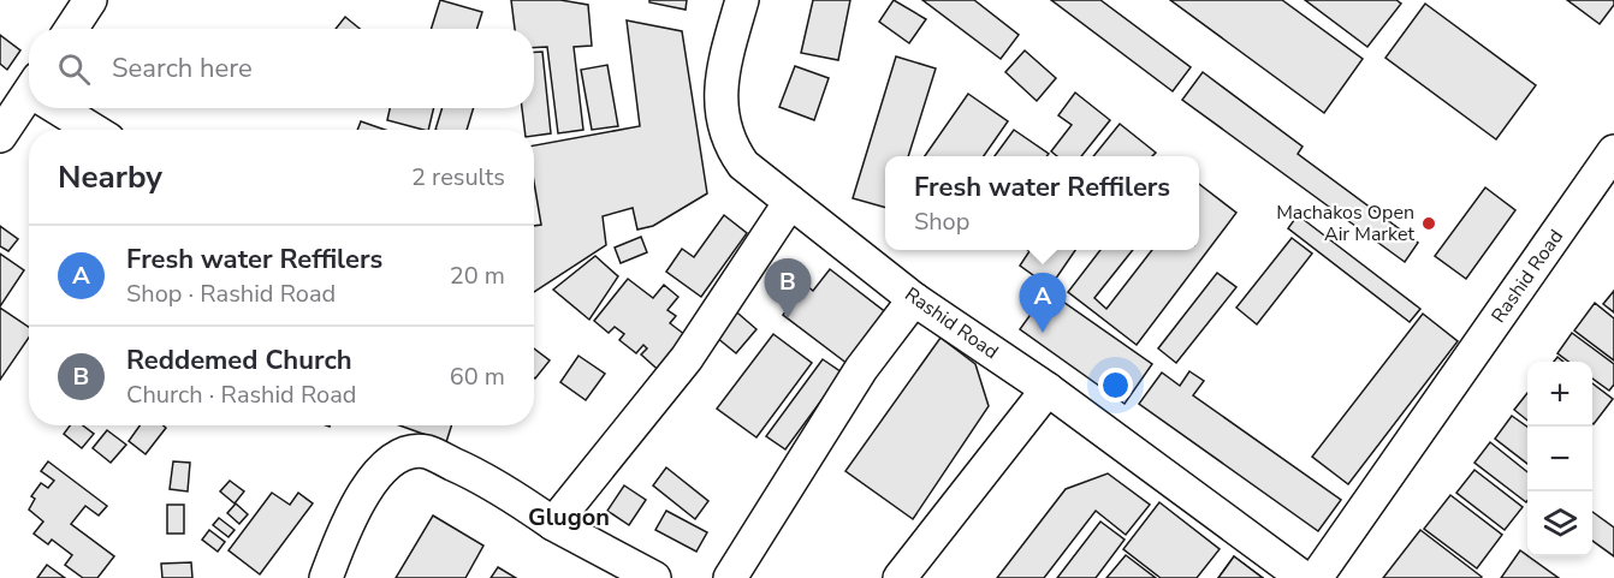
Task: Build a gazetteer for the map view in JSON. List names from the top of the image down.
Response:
{
  "streets": {
    "street": ["Rashid Road"]
  },
  "districts": ["Glugon"],
  "places": ["Machakos Open Air Market"],
  "page": {
    "search": "Search here",
    "heading": ["Nearby", "2 results"],
    "popup": ["Fresh water Reffilers", "Shop"],
    "list": [
      {
        "mark": "A",
        "name": "Fresh water Reffilers",
        "note": "Shop · Rashid Road",
        "value": "20 m"
      },
      {
        "mark": "B",
        "name": "Reddemed Church",
        "note": "Church · Rashid Road",
        "value": "60 m"
      }
    ],
    "pins": ["B", "A"],
    "map_buttons": ["+", "−"]
  }
}
